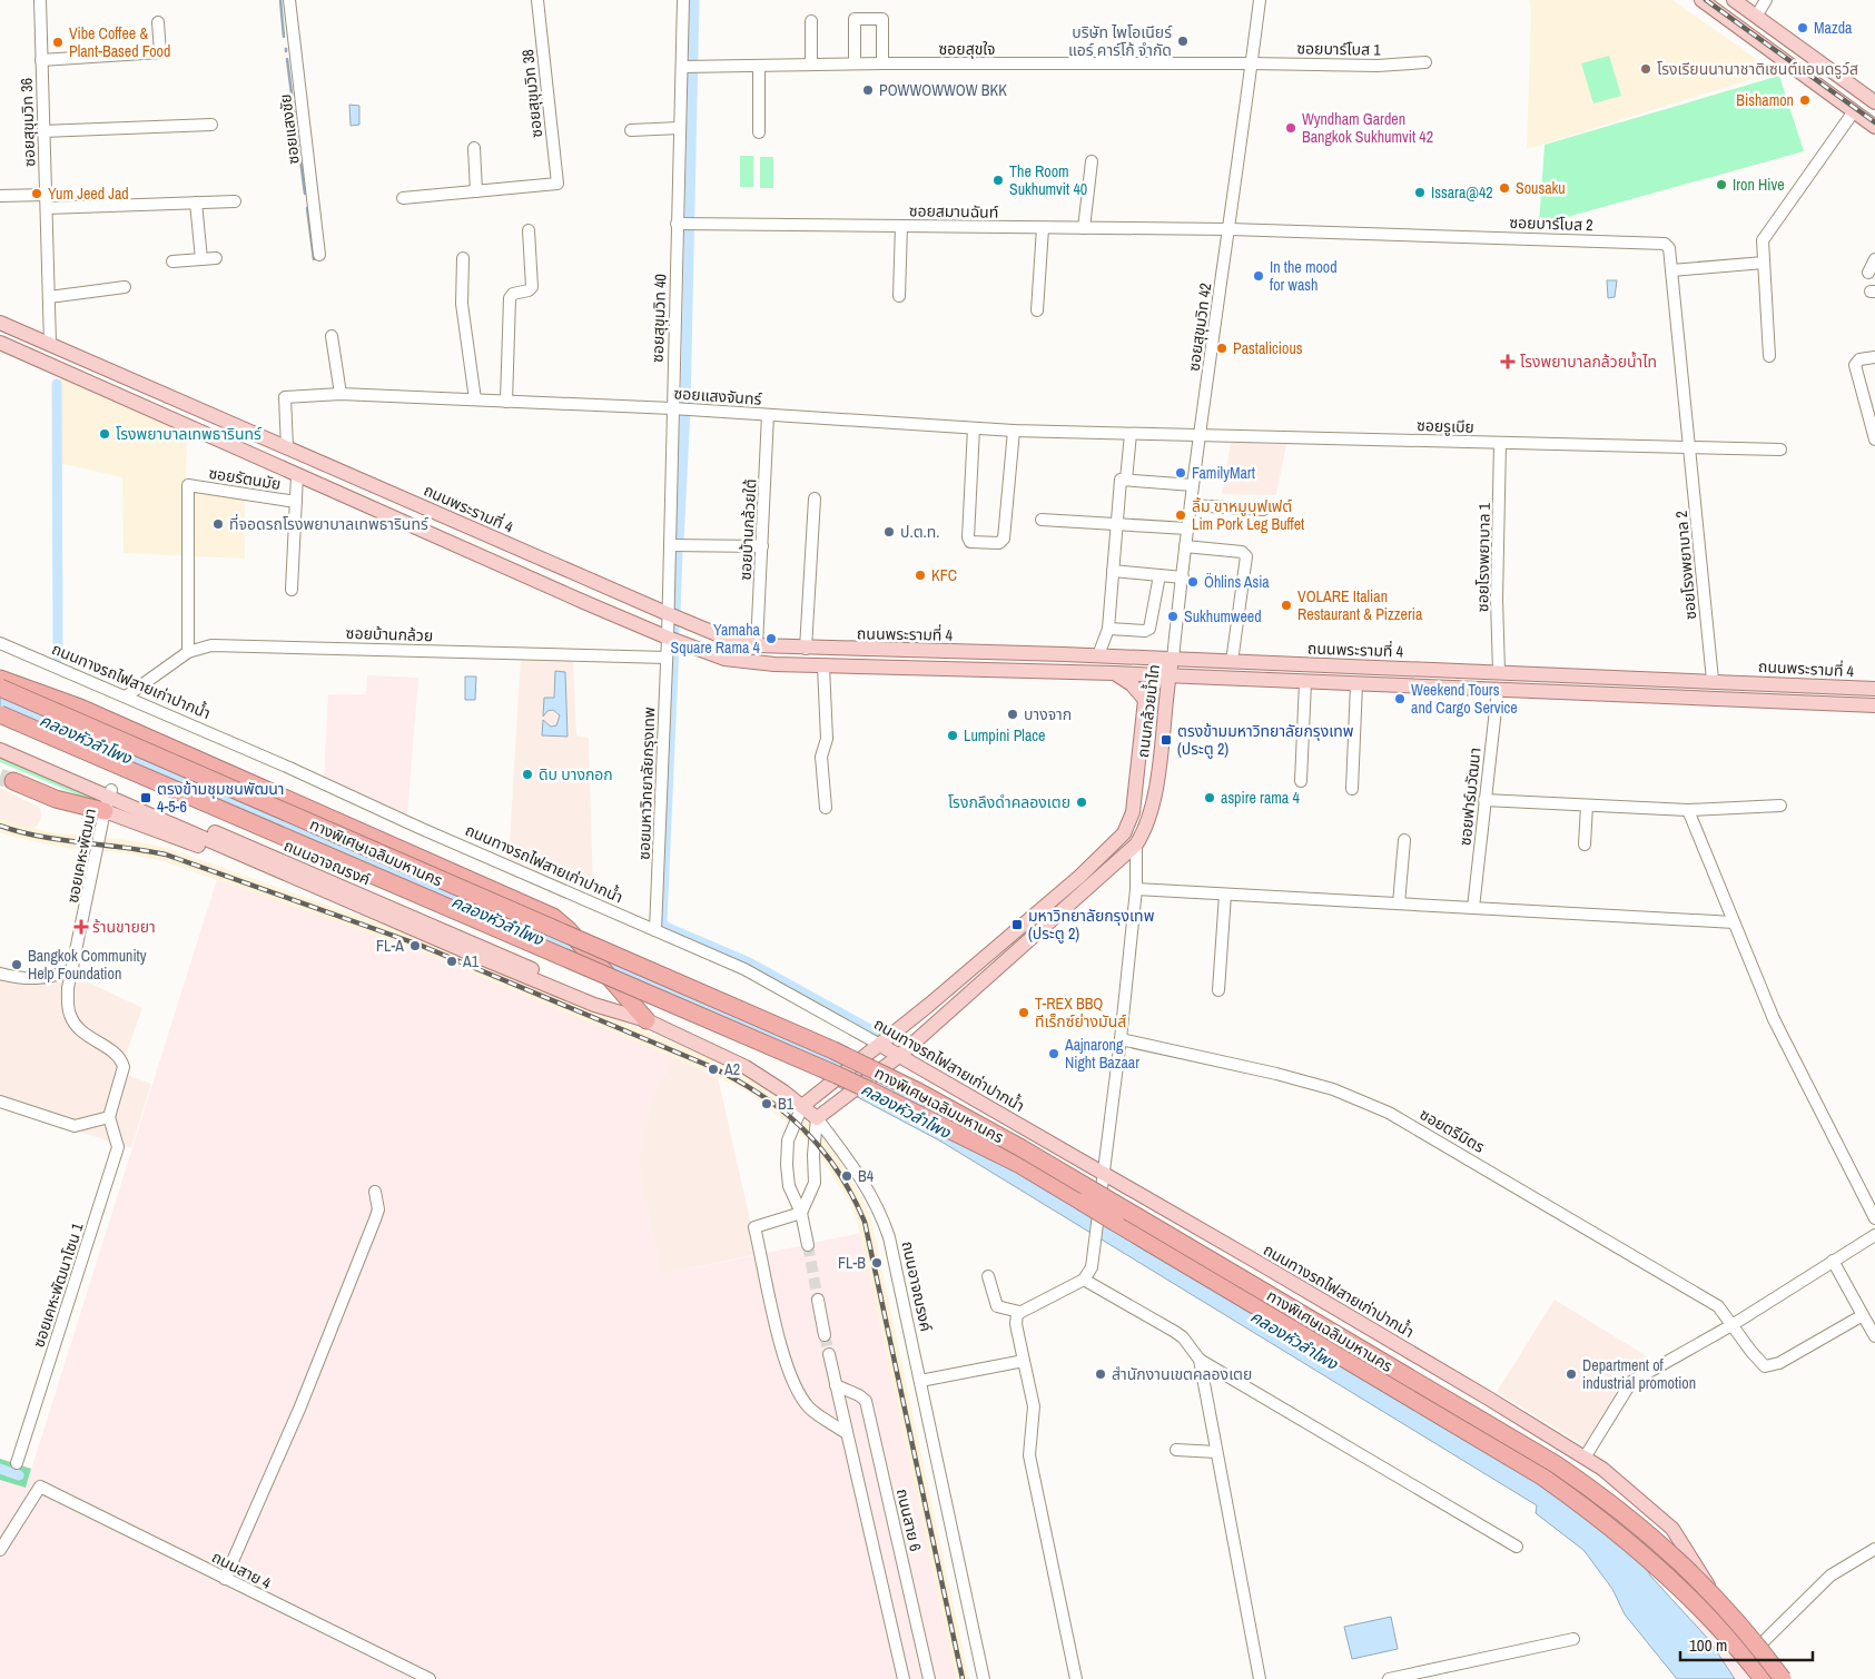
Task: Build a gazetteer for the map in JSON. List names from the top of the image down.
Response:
{
  "streets": {
    "highway": ["ทางพิเศษเฉลิมมหานคร"],
    "main road": [
      "ถนนพระรามที่ 4",
      "ถนนทางรถไฟสายเก่าปากน้ำ",
      "ถนนกล้วยน้ำไท",
      "ถนนอาจณรงค์"
    ],
    "street": [
      "ซอยสุขใจ",
      "ซอยบาร์โบส 1",
      "ซอยสุขุมวิท 38",
      "ซอยสุขุมวิท 36",
      "ซอยแสงชัย",
      "ซอยสมานฉันท์",
      "ซอยบาร์โบส 2",
      "ซอยสุขุมวิท 40",
      "ซอยสุขุมวิท 42",
      "ซอยแสงจันทร์",
      "ซอยรูเบีย",
      "ซอยรัตนมัย",
      "ซอยบ้านกล้วยใต้",
      "ซอยโรงพยาบาล 1",
      "ซอยโรงพยาบาล 2",
      "ซอยบ้านกล้วย",
      "ซอยมหาวิทยาลัยกรุงเทพ",
      "ซอยฟาร์มวัฒนา",
      "ซอยเคหะพัฒนา",
      "ซอยตรีมิตร",
      "ซอยเคหะพัฒนาโซน 1",
      "ถนนสาย 6",
      "ถนนสาย 4"
    ]
  },
  "crossings": [
    ["ซอยสุขใจ", "ซอยบาร์โบส 1"],
    ["ซอยสุขใจ", "ซอยสุขุมวิท 40"],
    ["ซอยสุขใจ", "ซอยสุขุมวิท 42"],
    ["ซอยบาร์โบส 1", "ซอยสุขุมวิท 42"],
    ["ซอยสุขุมวิท 36", "ถนนพระรามที่ 4"],
    ["ซอยสมานฉันท์", "ซอยบาร์โบส 2"],
    ["ซอยสมานฉันท์", "ซอยสุขุมวิท 40"],
    ["ซอยสมานฉันท์", "ซอยสุขุมวิท 42"],
    ["ซอยบาร์โบส 2", "ซอยสุขุมวิท 42"],
    ["ซอยบาร์โบส 2", "ซอยรูเบีย"],
    ["ซอยบาร์โบส 2", "ซอยโรงพยาบาล 2"],
    ["ซอยสุขุมวิท 40", "ซอยแสงจันทร์"],
    ["ซอยสุขุมวิท 40", "ถนนพระรามที่ 4"],
    ["ซอยสุขุมวิท 40", "ซอยมหาวิทยาลัยกรุงเทพ"],
    ["ซอยสุขุมวิท 42", "ซอยแสงจันทร์"],
    ["ซอยสุขุมวิท 42", "ซอยรูเบีย"],
    ["ซอยสุขุมวิท 42", "ถนนพระรามที่ 4"],
    ["ซอยสุขุมวิท 42", "ถนนกล้วยน้ำไท"],
    ["ซอยแสงจันทร์", "ซอยรูเบีย"],
    ["ซอยแสงจันทร์", "ถนนพระรามที่ 4"],
    ["ซอยแสงจันทร์", "ซอยบ้านกล้วยใต้"],
    ["ซอยรูเบีย", "ซอยโรงพยาบาล 1"],
    ["ซอยรูเบีย", "ซอยโรงพยาบาล 2"],
    ["ซอยรัตนมัย", "ซอยบ้านกล้วย"],
    ["ถนนพระรามที่ 4", "ซอยบ้านกล้วยใต้"],
    ["ถนนพระรามที่ 4", "ซอยโรงพยาบาล 1"],
    ["ถนนพระรามที่ 4", "ซอยโรงพยาบาล 2"],
    ["ถนนพระรามที่ 4", "ถนนกล้วยน้ำไท"],
    ["ซอยบ้านกล้วย", "ถนนทางรถไฟสายเก่าปากน้ำ"],
    ["ซอยบ้านกล้วย", "ซอยมหาวิทยาลัยกรุงเทพ"],
    ["ถนนทางรถไฟสายเก่าปากน้ำ", "ถนนกล้วยน้ำไท"],
    ["ถนนทางรถไฟสายเก่าปากน้ำ", "ซอยมหาวิทยาลัยกรุงเทพ"],
    ["ถนนทางรถไฟสายเก่าปากน้ำ", "ทางพิเศษเฉลิมมหานคร"],
    ["ถนนกล้วยน้ำไท", "ถนนอาจณรงค์"],
    ["ซอยเคหะพัฒนา", "ถนนอาจณรงค์"],
    ["ซอยเคหะพัฒนา", "ซอยเคหะพัฒนาโซน 1"]
  ],
  "water": ["คลองหัวลำโพง"],
  "places": {
    "other": [
      "Mazda",
      "บริษัท ไพโอเนียร์ แอร์ คาร์โก้ จำกัด",
      "Vibe Coffee & Plant-Based Food",
      "โรงเรียนนานาชาติเซนต์แอนดรูว์ส",
      "POWWOWWOW BKK",
      "Bishamon",
      "Wyndham Garden Bangkok Sukhumvit 42",
      "The Room Sukhumvit 40",
      "Iron Hive",
      "Sousaku",
      "Issara@42",
      "Yum Jeed Jad",
      "In the mood for wash",
      "Pastalicious",
      "โรงพยาบาลเทพธารินทร์",
      "FamilyMart",
      "ลิ้ม ขาหมูบุฟเฟต์ Lim Pork Leg Buffet",
      "ที่จอดรถโรงพยาบาลเทพธารินทร์",
      "ป.ต.ท.",
      "KFC",
      "Öhlins Asia",
      "VOLARE Italian Restaurant & Pizzeria",
      "Sukhumweed",
      "Yamaha Square Rama 4",
      "Weekend Tours and Cargo Service",
      "บางจาก",
      "Lumpini Place",
      "ดิบ บางกอก",
      "aspire rama 4",
      "โรงกลึงดำคลองเตย",
      "FL-A",
      "A1",
      "Bangkok Community Help Foundation",
      "T-REX BBQ ทีเร็กซ์ย่างมันส์",
      "Aajnarong Night Bazaar",
      "A2",
      "B1",
      "B4",
      "FL-B",
      "สำนักงานเขตคลองเตย",
      "Department of industrial promotion"
    ],
    "health": ["โรงพยาบาลกล้วยน้ำไท", "ร้านขายยา"],
    "transit": ["ตรงข้ามมหาวิทยาลัยกรุงเทพ (ประตู 2)", "ตรงข้ามชุมชนพัฒนา 4-5-6", "มหาวิทยาลัยกรุงเทพ (ประตู 2)"]
  },
  "scale_bar": "100 m"
}
